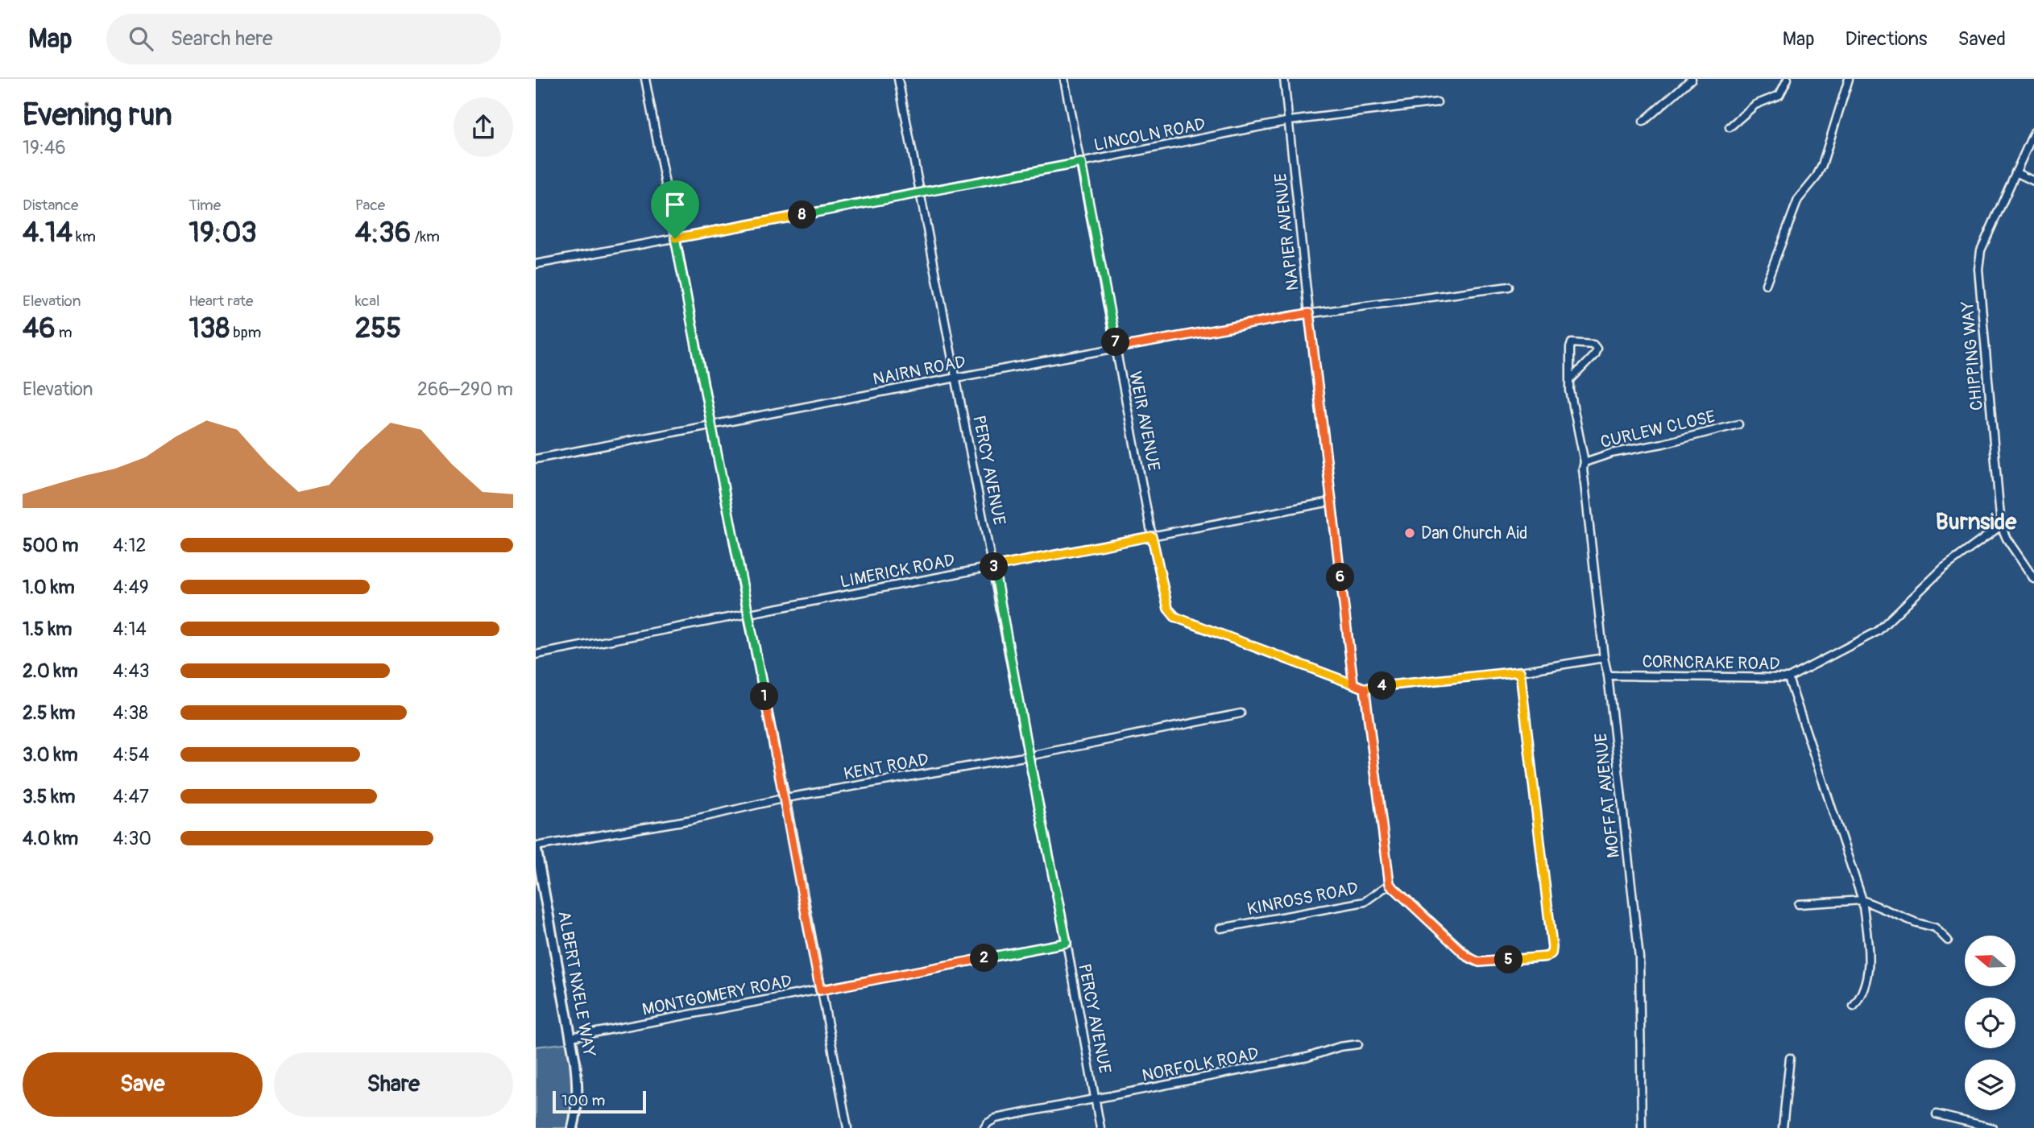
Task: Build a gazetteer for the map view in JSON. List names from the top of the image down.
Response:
{
  "streets": {
    "main road": ["ALBERT NXELE WAY"],
    "street": [
      "LINCOLN ROAD",
      "NAPIER AVENUE",
      "CHIPPING WAY",
      "NAIRN ROAD",
      "WEIR AVENUE",
      "CURLEW CLOSE",
      "PERCY AVENUE",
      "LIMERICK ROAD",
      "CORNCRAKE ROAD",
      "KENT ROAD",
      "MOFFAT AVENUE",
      "KINROSS ROAD",
      "MONTGOMERY ROAD",
      "NORFOLK ROAD"
    ]
  },
  "crossings": [
    ["LINCOLN ROAD", "NAPIER AVENUE"],
    ["LINCOLN ROAD", "WEIR AVENUE"],
    ["LINCOLN ROAD", "PERCY AVENUE"],
    ["NAPIER AVENUE", "NAIRN ROAD"],
    ["NAPIER AVENUE", "WEIR AVENUE"],
    ["NAPIER AVENUE", "LIMERICK ROAD"],
    ["CHIPPING WAY", "CORNCRAKE ROAD"],
    ["NAIRN ROAD", "WEIR AVENUE"],
    ["NAIRN ROAD", "PERCY AVENUE"],
    ["WEIR AVENUE", "LIMERICK ROAD"],
    ["CURLEW CLOSE", "MOFFAT AVENUE"],
    ["PERCY AVENUE", "LIMERICK ROAD"],
    ["PERCY AVENUE", "KENT ROAD"],
    ["PERCY AVENUE", "MONTGOMERY ROAD"],
    ["PERCY AVENUE", "NORFOLK ROAD"],
    ["CORNCRAKE ROAD", "MOFFAT AVENUE"],
    ["KENT ROAD", "ALBERT NXELE WAY"],
    ["ALBERT NXELE WAY", "MONTGOMERY ROAD"]
  ],
  "districts": ["Burnside"],
  "places": ["Dan Church Aid"],
  "scale_bar": "100 m",
  "north": "left",
  "page": {
    "header": "Map",
    "search": "Search here",
    "nav": ["Map", "Directions", "Saved"],
    "heading": ["Evening run", "19:46"],
    "stats": [
      ["Distance", "4.14 km"],
      ["Time", "19:03"],
      ["Pace", "4:36 /km"],
      ["Elevation", "46 m"],
      ["Heart rate", "138 bpm"],
      ["kcal", "255"]
    ],
    "pins": [
      "8",
      "7",
      "3",
      "6",
      "4",
      "1",
      "2",
      "5"
    ],
    "chart": ["Elevation", "266–290 m"],
    "list": [
      {
        "name": "500 m",
        "note": "4:12"
      },
      {
        "name": "1.0 km",
        "note": "4:49"
      },
      {
        "name": "1.5 km",
        "note": "4:14"
      },
      {
        "name": "2.0 km",
        "note": "4:43"
      },
      {
        "name": "2.5 km",
        "note": "4:38"
      },
      {
        "name": "3.0 km",
        "note": "4:54"
      },
      {
        "name": "3.5 km",
        "note": "4:47"
      },
      {
        "name": "4.0 km",
        "note": "4:30"
      }
    ],
    "buttons": ["Save", "Share"],
    "scale": "100 m"
  }
}
